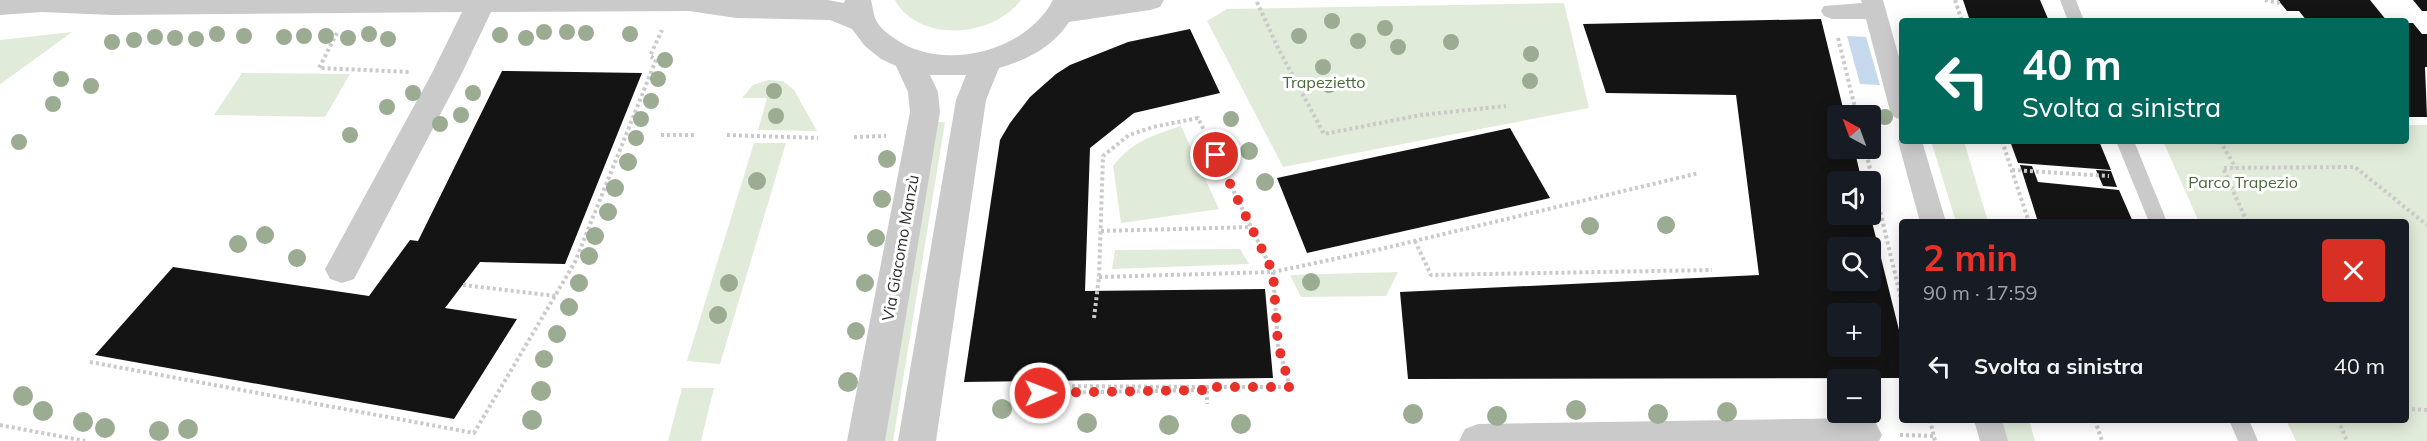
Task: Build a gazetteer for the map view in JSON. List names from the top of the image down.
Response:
{
  "streets": {
    "street": ["Via Giacomo Manzù"]
  },
  "parks": ["Trapezietto", "Parco Trapezio"],
  "north": "top left",
  "page": {
    "turn": ["40 m", "Svolta a sinistra"],
    "map_buttons": ["+", "−"],
    "heading": ["2 min", "90 m · 17:59"],
    "list": [
      {
        "name": "Svolta a sinistra",
        "value": "40 m"
      }
    ]
  }
}
